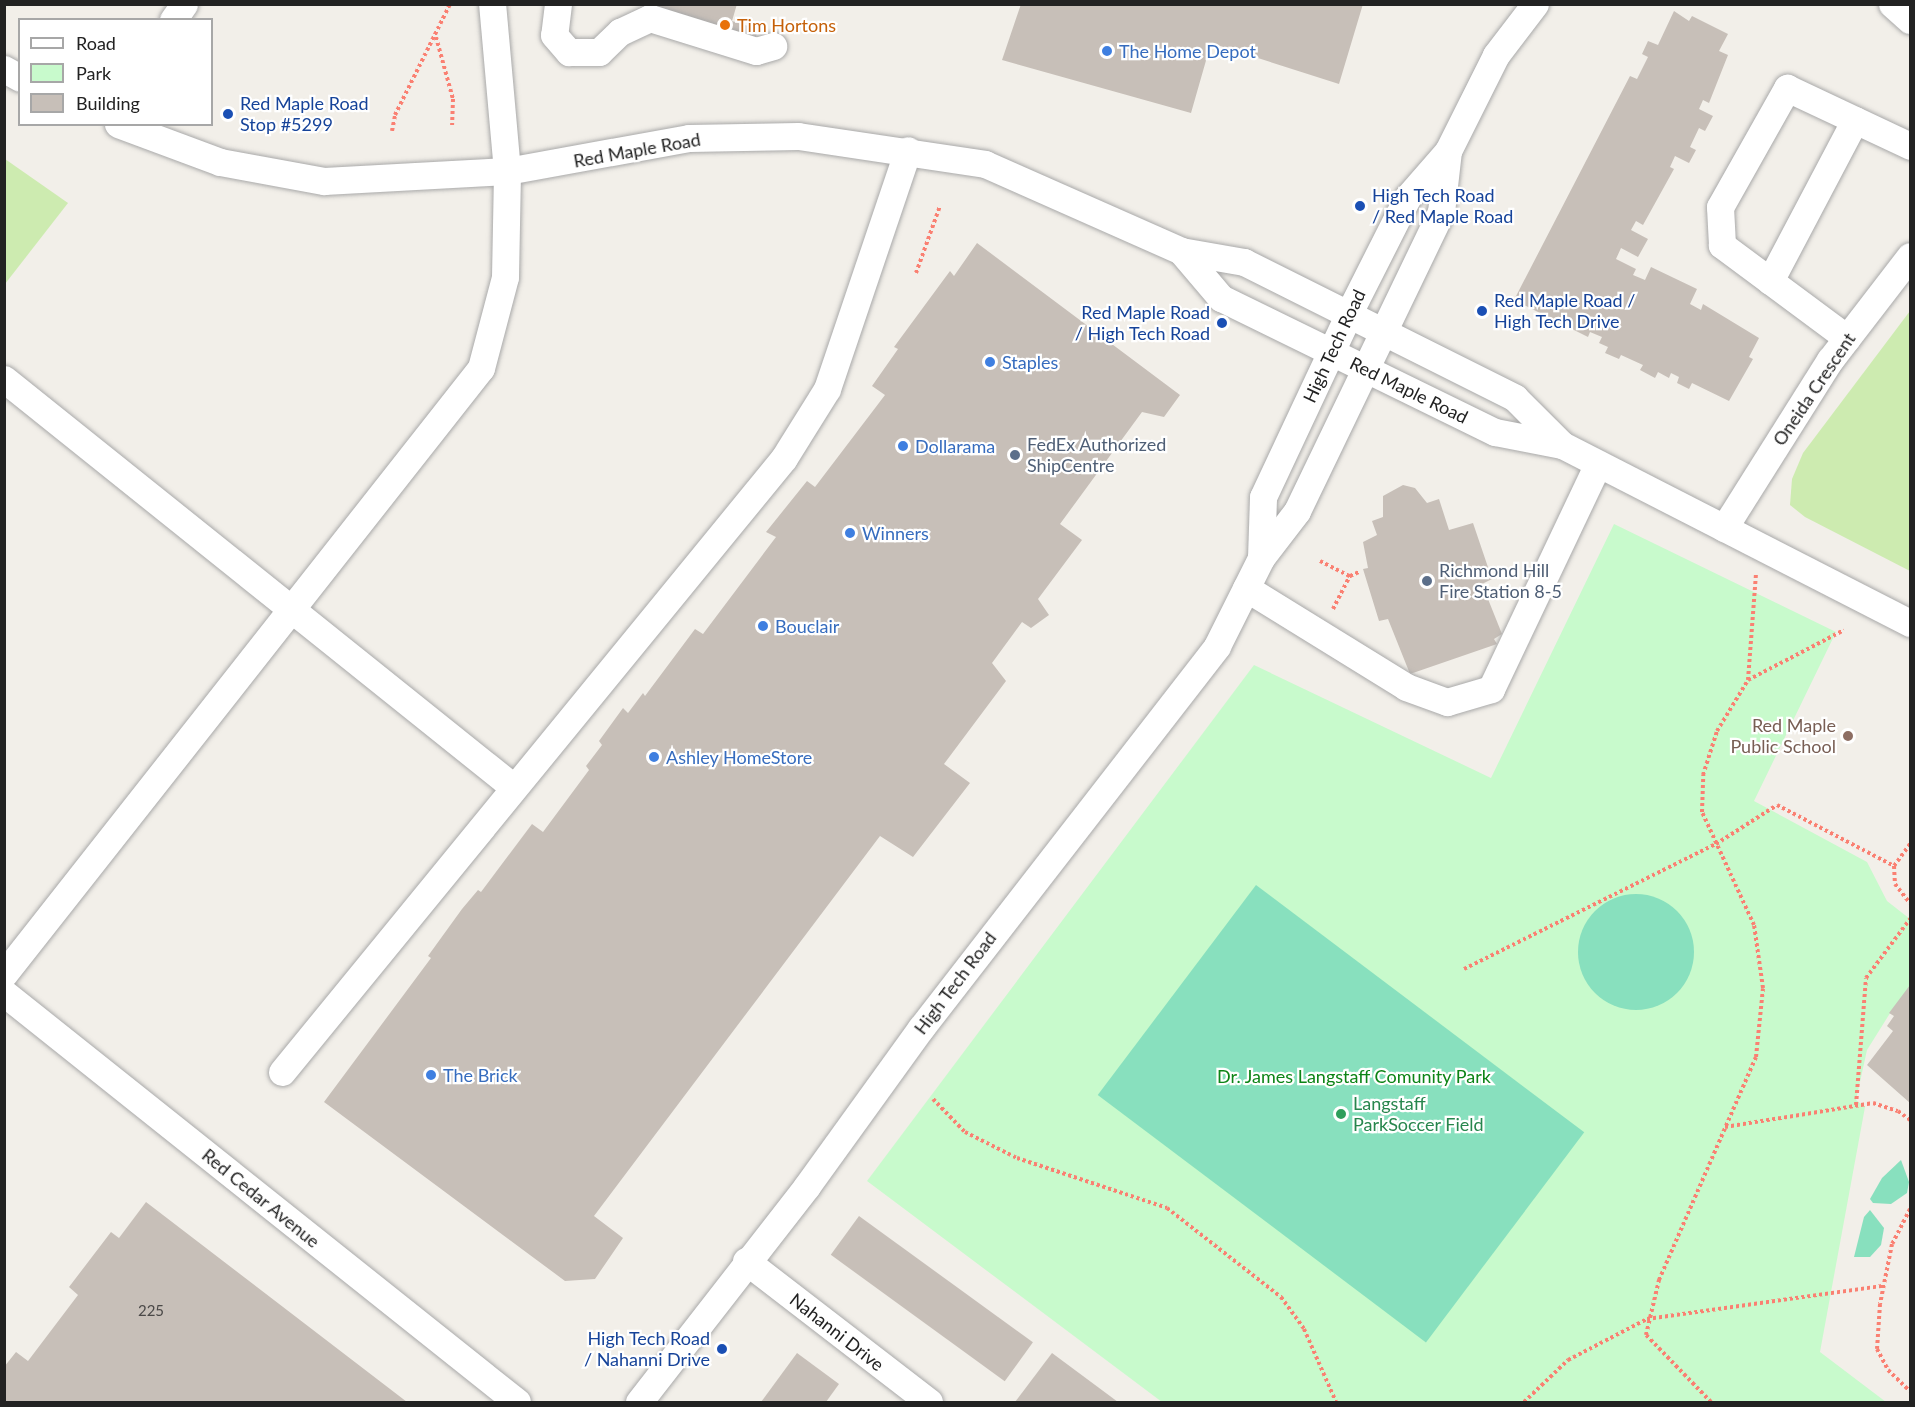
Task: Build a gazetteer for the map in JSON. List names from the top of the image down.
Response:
{
  "streets": {
    "street": [
      "Red Maple Road",
      "High Tech Road",
      "Oneida Crescent",
      "Red Cedar Avenue",
      "Nahanni Drive"
    ]
  },
  "crossings": [
    ["Red Maple Road", "High Tech Road"],
    ["Red Maple Road", "Oneida Crescent"],
    ["High Tech Road", "Nahanni Drive"]
  ],
  "parks": ["Dr. James Langstaff Comunity Park"],
  "places": [
    "Tim Hortons",
    "The Home Depot",
    "Red Maple Road Stop #5299",
    "High Tech Road / Red Maple Road",
    "Red Maple Road / High Tech Drive",
    "Red Maple Road / High Tech Road",
    "Staples",
    "Dollarama",
    "FedEx Authorized ShipCentre",
    "Winners",
    "Richmond Hill Fire Station 8-5",
    "Bouclair",
    "Red Maple Public School",
    "Ashley HomeStore",
    "The Brick",
    "Langstaff ParkSoccer Field",
    "High Tech Road / Nahanni Drive"
  ],
  "house_numbers": ["225"],
  "legend": ["Road", "Park", "Building"]
}
